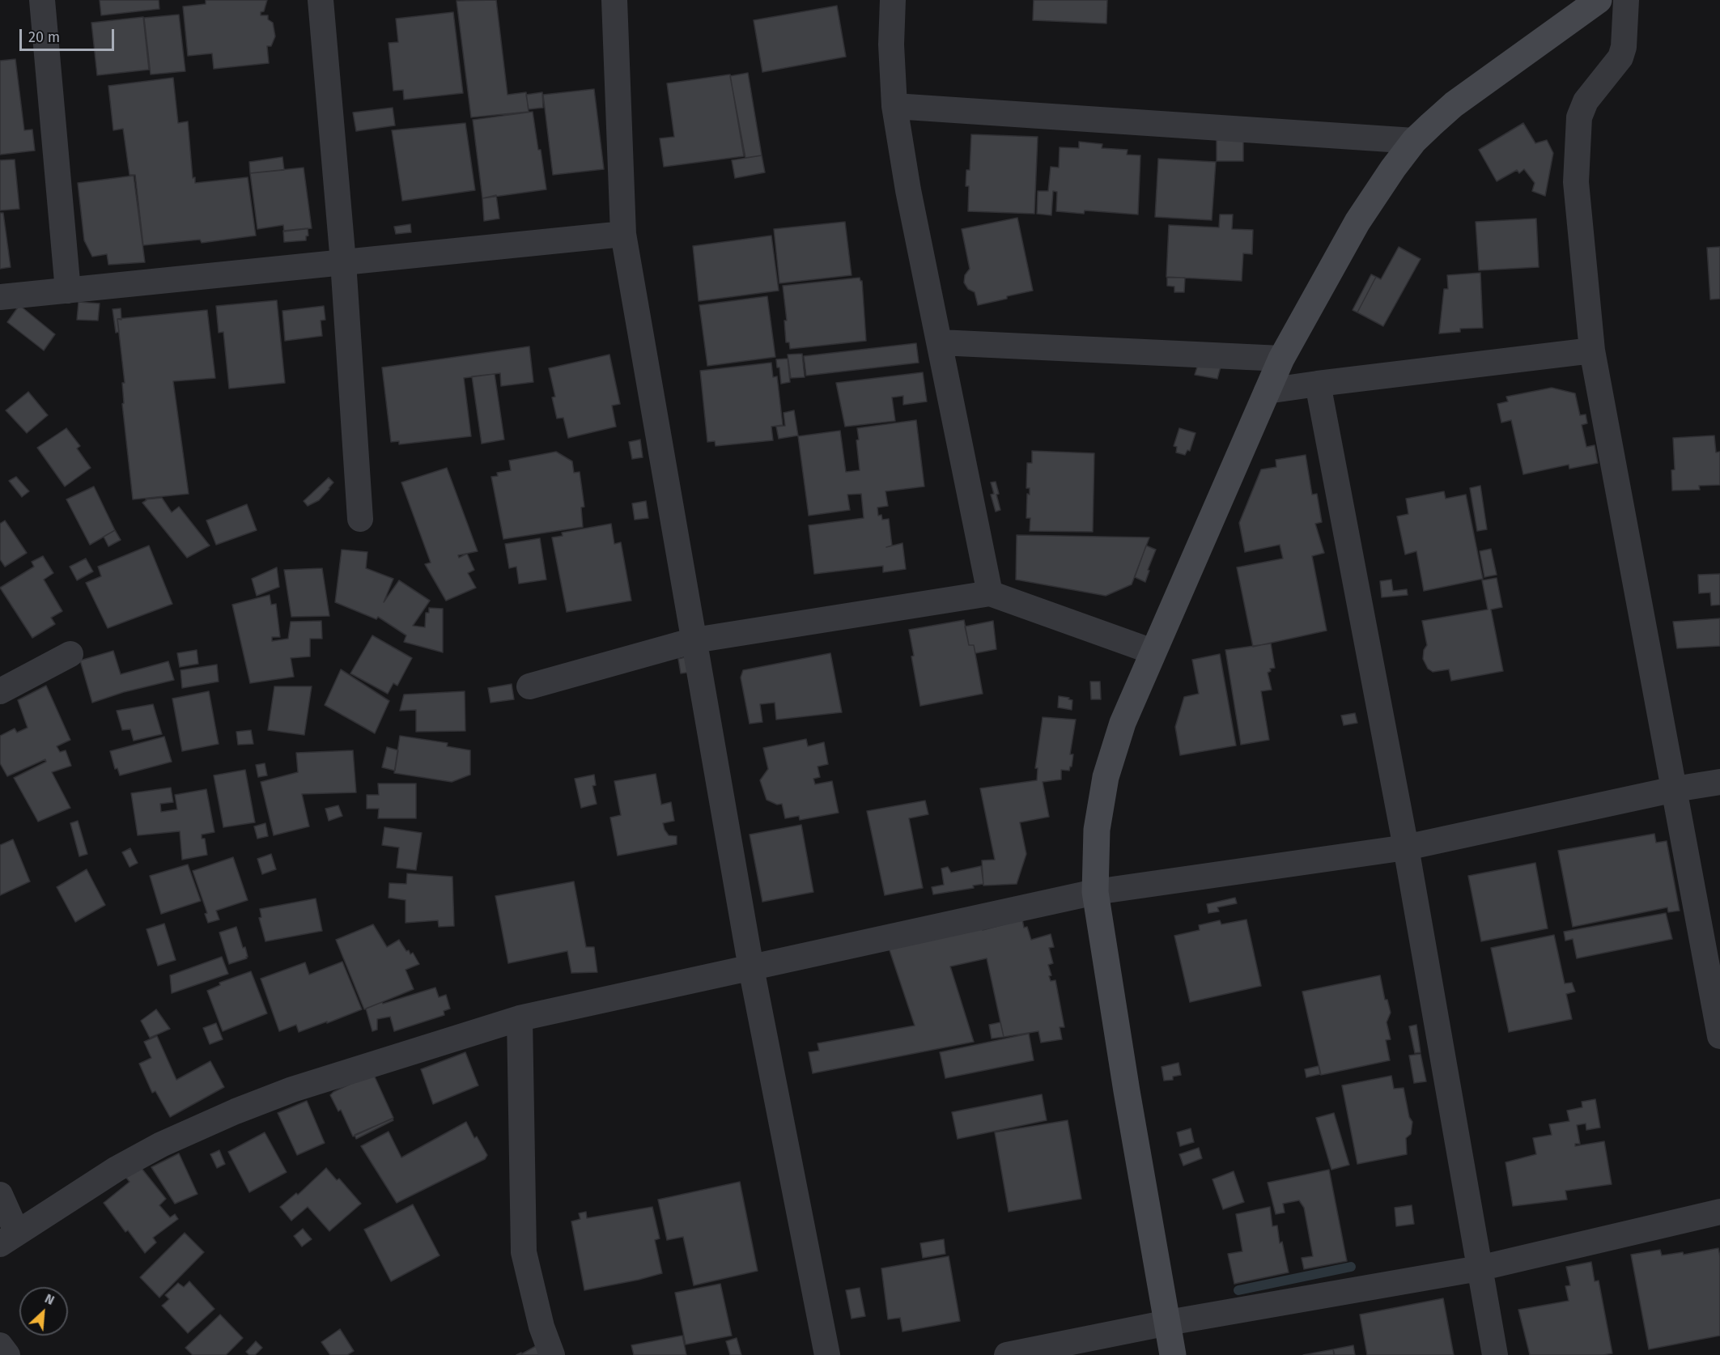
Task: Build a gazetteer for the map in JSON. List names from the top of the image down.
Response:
{
  "scale_bar": "20 m",
  "north": "top right"
}
